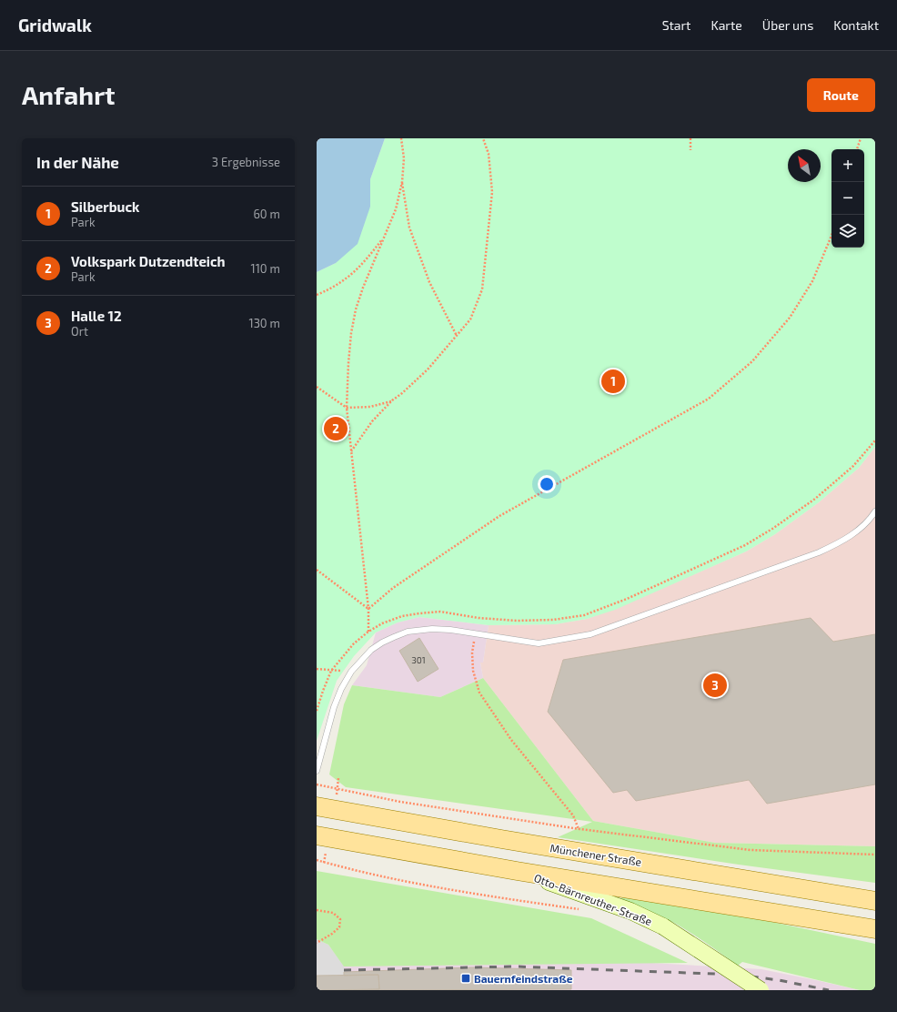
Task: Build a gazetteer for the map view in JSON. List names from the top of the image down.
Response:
{
  "streets": {
    "main road": ["Münchener Straße", "Otto-Bärnreuther-Straße"]
  },
  "places": {
    "transit": ["Bauernfeindstraße"]
  },
  "house_numbers": ["301"],
  "north": "top left",
  "page": {
    "header": "Gridwalk",
    "nav": [
      "Start",
      "Karte",
      "Über uns",
      "Kontakt"
    ],
    "buttons": "Route",
    "title": "Anfahrt",
    "heading": ["In der Nähe", "3 Ergebnisse"],
    "map_buttons": ["+", "−"],
    "list": [
      {
        "mark": "1",
        "name": "Silberbuck",
        "note": "Park",
        "value": "60 m"
      },
      {
        "mark": "2",
        "name": "Volkspark Dutzendteich",
        "note": "Park",
        "value": "110 m"
      },
      {
        "mark": "3",
        "name": "Halle 12",
        "note": "Ort",
        "value": "130 m"
      }
    ],
    "pins": ["1", "2", "3"]
  }
}
